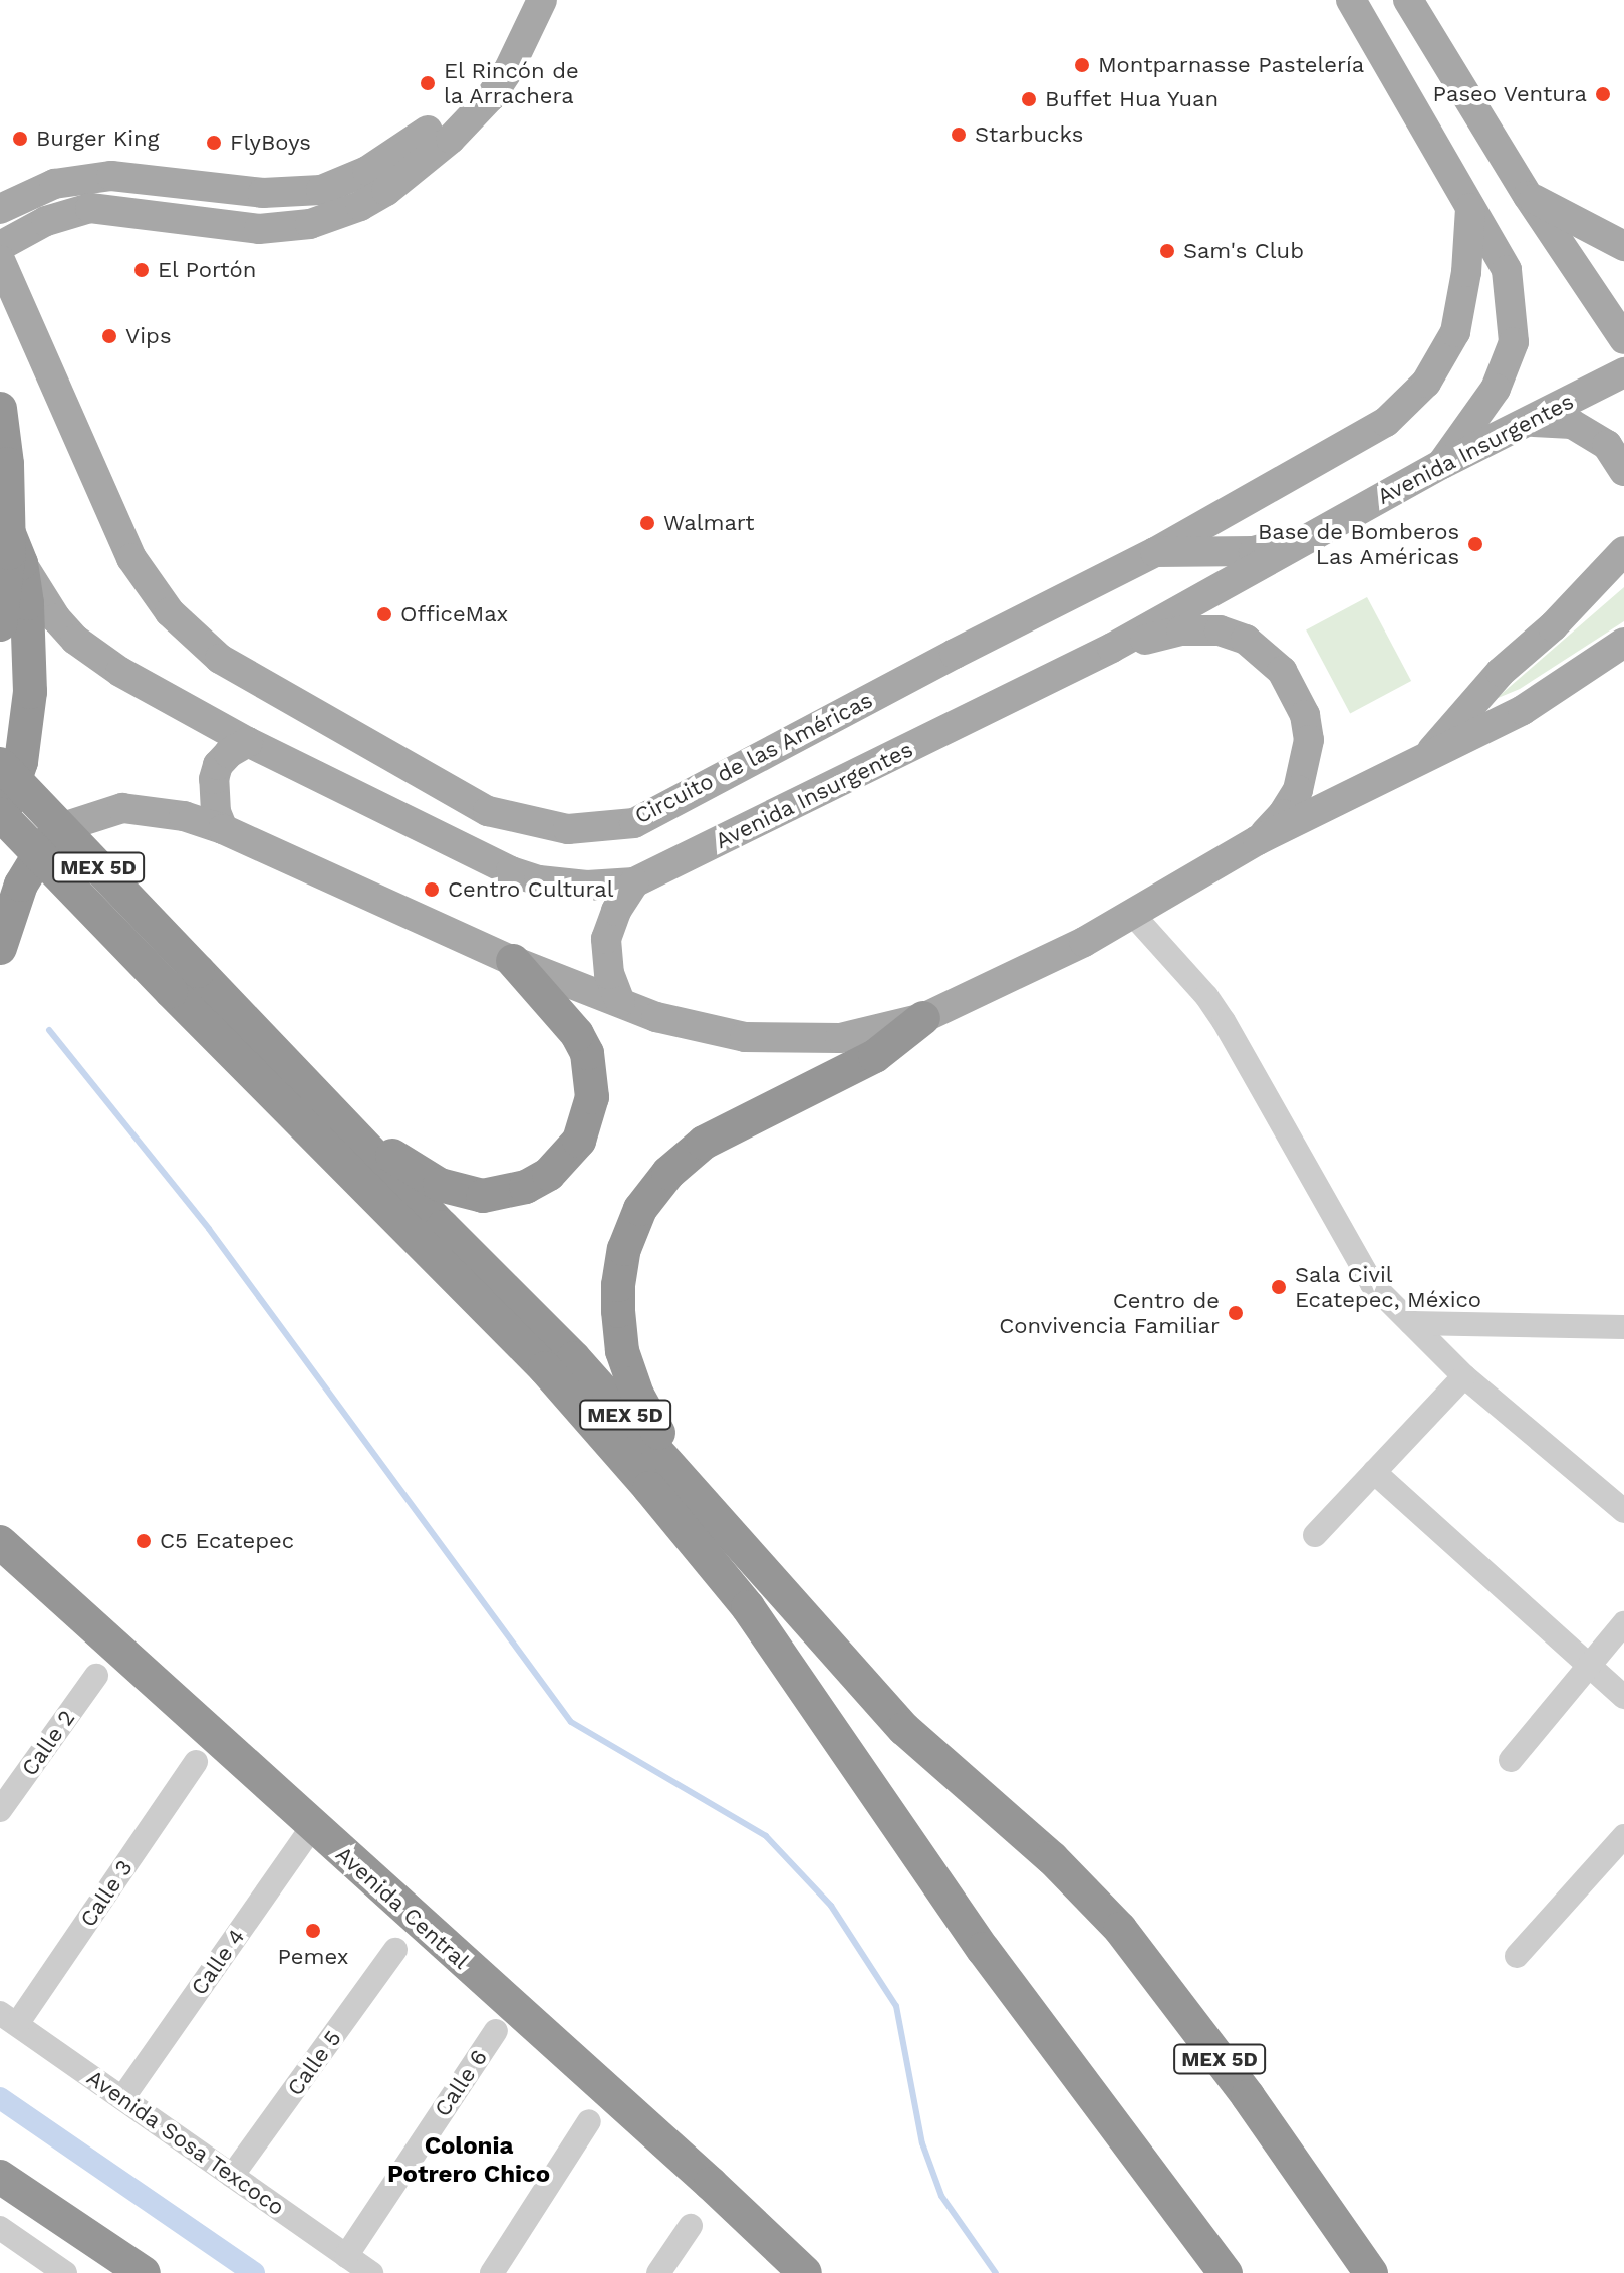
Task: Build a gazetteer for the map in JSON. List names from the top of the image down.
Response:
{
  "streets": {
    "highway": ["MEX 5D", "Avenida Central"],
    "main road": ["Avenida Insurgentes", "Circuito de las Américas"],
    "street": [
      "Calle 2",
      "Calle 3",
      "Calle 4",
      "Calle 5",
      "Calle 6",
      "Avenida Sosa Texcoco"
    ]
  },
  "crossings": [
    ["Calle 3", "Avenida Sosa Texcoco"],
    ["Avenida Central", "Calle 4"],
    ["Calle 4", "Avenida Sosa Texcoco"],
    ["Calle 5", "Avenida Sosa Texcoco"],
    ["Calle 6", "Avenida Sosa Texcoco"]
  ],
  "districts": ["Colonia Potrero Chico"],
  "places": [
    "Montparnasse Pastelería",
    "El Rincón de la Arrachera",
    "Paseo Ventura",
    "Buffet Hua Yuan",
    "Starbucks",
    "Burger King",
    "FlyBoys",
    "Sam's Club",
    "El Portón",
    "Vips",
    "Walmart",
    "Base de Bomberos Las Américas",
    "OfficeMax",
    "Centro Cultural",
    "Sala Civil Ecatepec, México",
    "Centro de Convivencia Familiar",
    "C5 Ecatepec",
    "Pemex"
  ]
}
